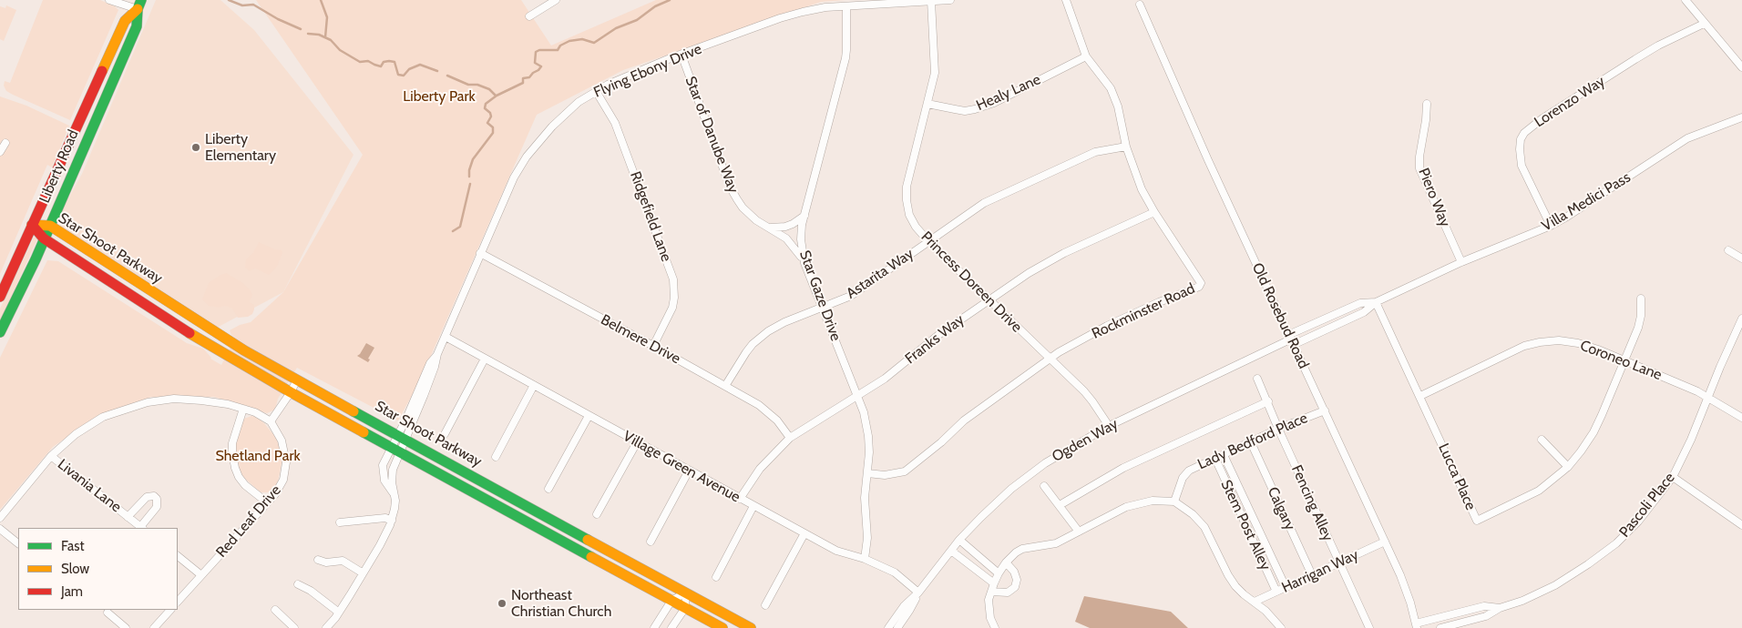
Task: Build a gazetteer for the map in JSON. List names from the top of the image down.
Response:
{
  "streets": {
    "street": [
      "Flying Ebony Drive",
      "Healy Lane",
      "Lorenzo Way",
      "Star of Danube Way",
      "Liberty Road",
      "Piero Way",
      "Villa Medici Pass",
      "Ridgefield Lane",
      "Star Shoot Parkway",
      "Astarita Way",
      "Princess Doreen Drive",
      "Star Gaze Drive",
      "Rockminster Road",
      "Old Rosebud Road",
      "Belmere Drive",
      "Franks Way",
      "Coroneo Lane",
      "Ogden Way",
      "Lady Bedford Place",
      "Village Green Avenue",
      "Lucca Place",
      "Livania Lane",
      "Fencing Alley",
      "Pascoli Place",
      "Calgary",
      "Red Leaf Drive",
      "Stem Post Alley",
      "Harrigan Way"
    ]
  },
  "crossings": [
    ["Flying Ebony Drive", "Star of Danube Way"],
    ["Flying Ebony Drive", "Ridgefield Lane"],
    ["Flying Ebony Drive", "Star Shoot Parkway"],
    ["Flying Ebony Drive", "Princess Doreen Drive"],
    ["Flying Ebony Drive", "Star Gaze Drive"],
    ["Flying Ebony Drive", "Belmere Drive"],
    ["Flying Ebony Drive", "Village Green Avenue"],
    ["Healy Lane", "Princess Doreen Drive"],
    ["Healy Lane", "Rockminster Road"],
    ["Lorenzo Way", "Villa Medici Pass"],
    ["Star of Danube Way", "Star Gaze Drive"],
    ["Liberty Road", "Star Shoot Parkway"],
    ["Piero Way", "Villa Medici Pass"],
    ["Villa Medici Pass", "Old Rosebud Road"],
    ["Villa Medici Pass", "Ogden Way"],
    ["Villa Medici Pass", "Lucca Place"],
    ["Ridgefield Lane", "Belmere Drive"],
    ["Astarita Way", "Princess Doreen Drive"],
    ["Astarita Way", "Star Gaze Drive"],
    ["Astarita Way", "Rockminster Road"],
    ["Astarita Way", "Belmere Drive"],
    ["Princess Doreen Drive", "Rockminster Road"],
    ["Princess Doreen Drive", "Franks Way"],
    ["Princess Doreen Drive", "Ogden Way"],
    ["Star Gaze Drive", "Rockminster Road"],
    ["Star Gaze Drive", "Franks Way"],
    ["Star Gaze Drive", "Village Green Avenue"],
    ["Rockminster Road", "Franks Way"],
    ["Old Rosebud Road", "Ogden Way"],
    ["Old Rosebud Road", "Lady Bedford Place"],
    ["Old Rosebud Road", "Pascoli Place"],
    ["Old Rosebud Road", "Harrigan Way"],
    ["Belmere Drive", "Franks Way"],
    ["Franks Way", "Village Green Avenue"],
    ["Coroneo Lane", "Lucca Place"],
    ["Coroneo Lane", "Pascoli Place"],
    ["Ogden Way", "Village Green Avenue"],
    ["Lady Bedford Place", "Fencing Alley"],
    ["Lady Bedford Place", "Calgary"],
    ["Lady Bedford Place", "Stem Post Alley"],
    ["Fencing Alley", "Harrigan Way"],
    ["Calgary", "Harrigan Way"],
    ["Stem Post Alley", "Harrigan Way"]
  ],
  "parks": ["Liberty Park", "Shetland Park"],
  "places": ["Liberty Elementary", "Northeast Christian Church"],
  "legend": ["Fast", "Slow", "Jam"]
}
